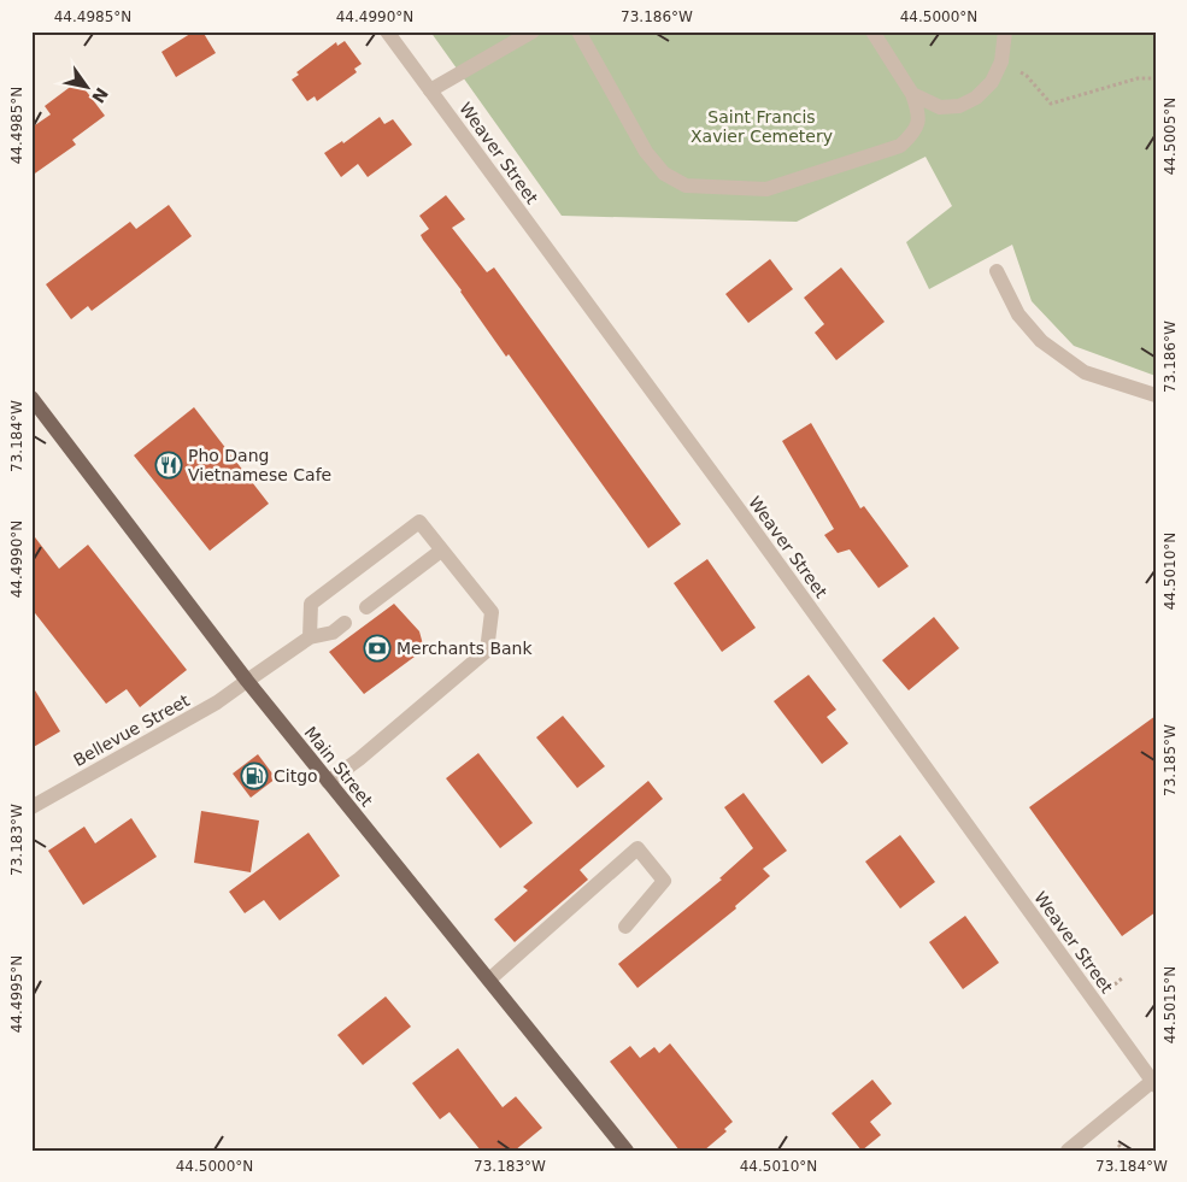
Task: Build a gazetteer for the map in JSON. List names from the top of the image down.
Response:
{
  "streets": {
    "main road": ["Main Street"],
    "street": ["Weaver Street", "Bellevue Street"]
  },
  "crossings": [
    ["Bellevue Street", "Main Street"]
  ],
  "parks": ["Saint Francis Xavier Cemetery"],
  "places": {
    "restaurant": ["Pho Dang Vietnamese Cafe"],
    "bank": ["Merchants Bank"],
    "fuel station": ["Citgo"]
  },
  "north": "bottom right",
  "coordinates": [
    "44.4985°N",
    "44.4990°N",
    "73.186°W",
    "44.5000°N",
    "44.5005°N",
    "73.184°W",
    "44.5010°N",
    "73.185°W",
    "73.183°W",
    "44.4995°N",
    "44.5015°N"
  ]
}
